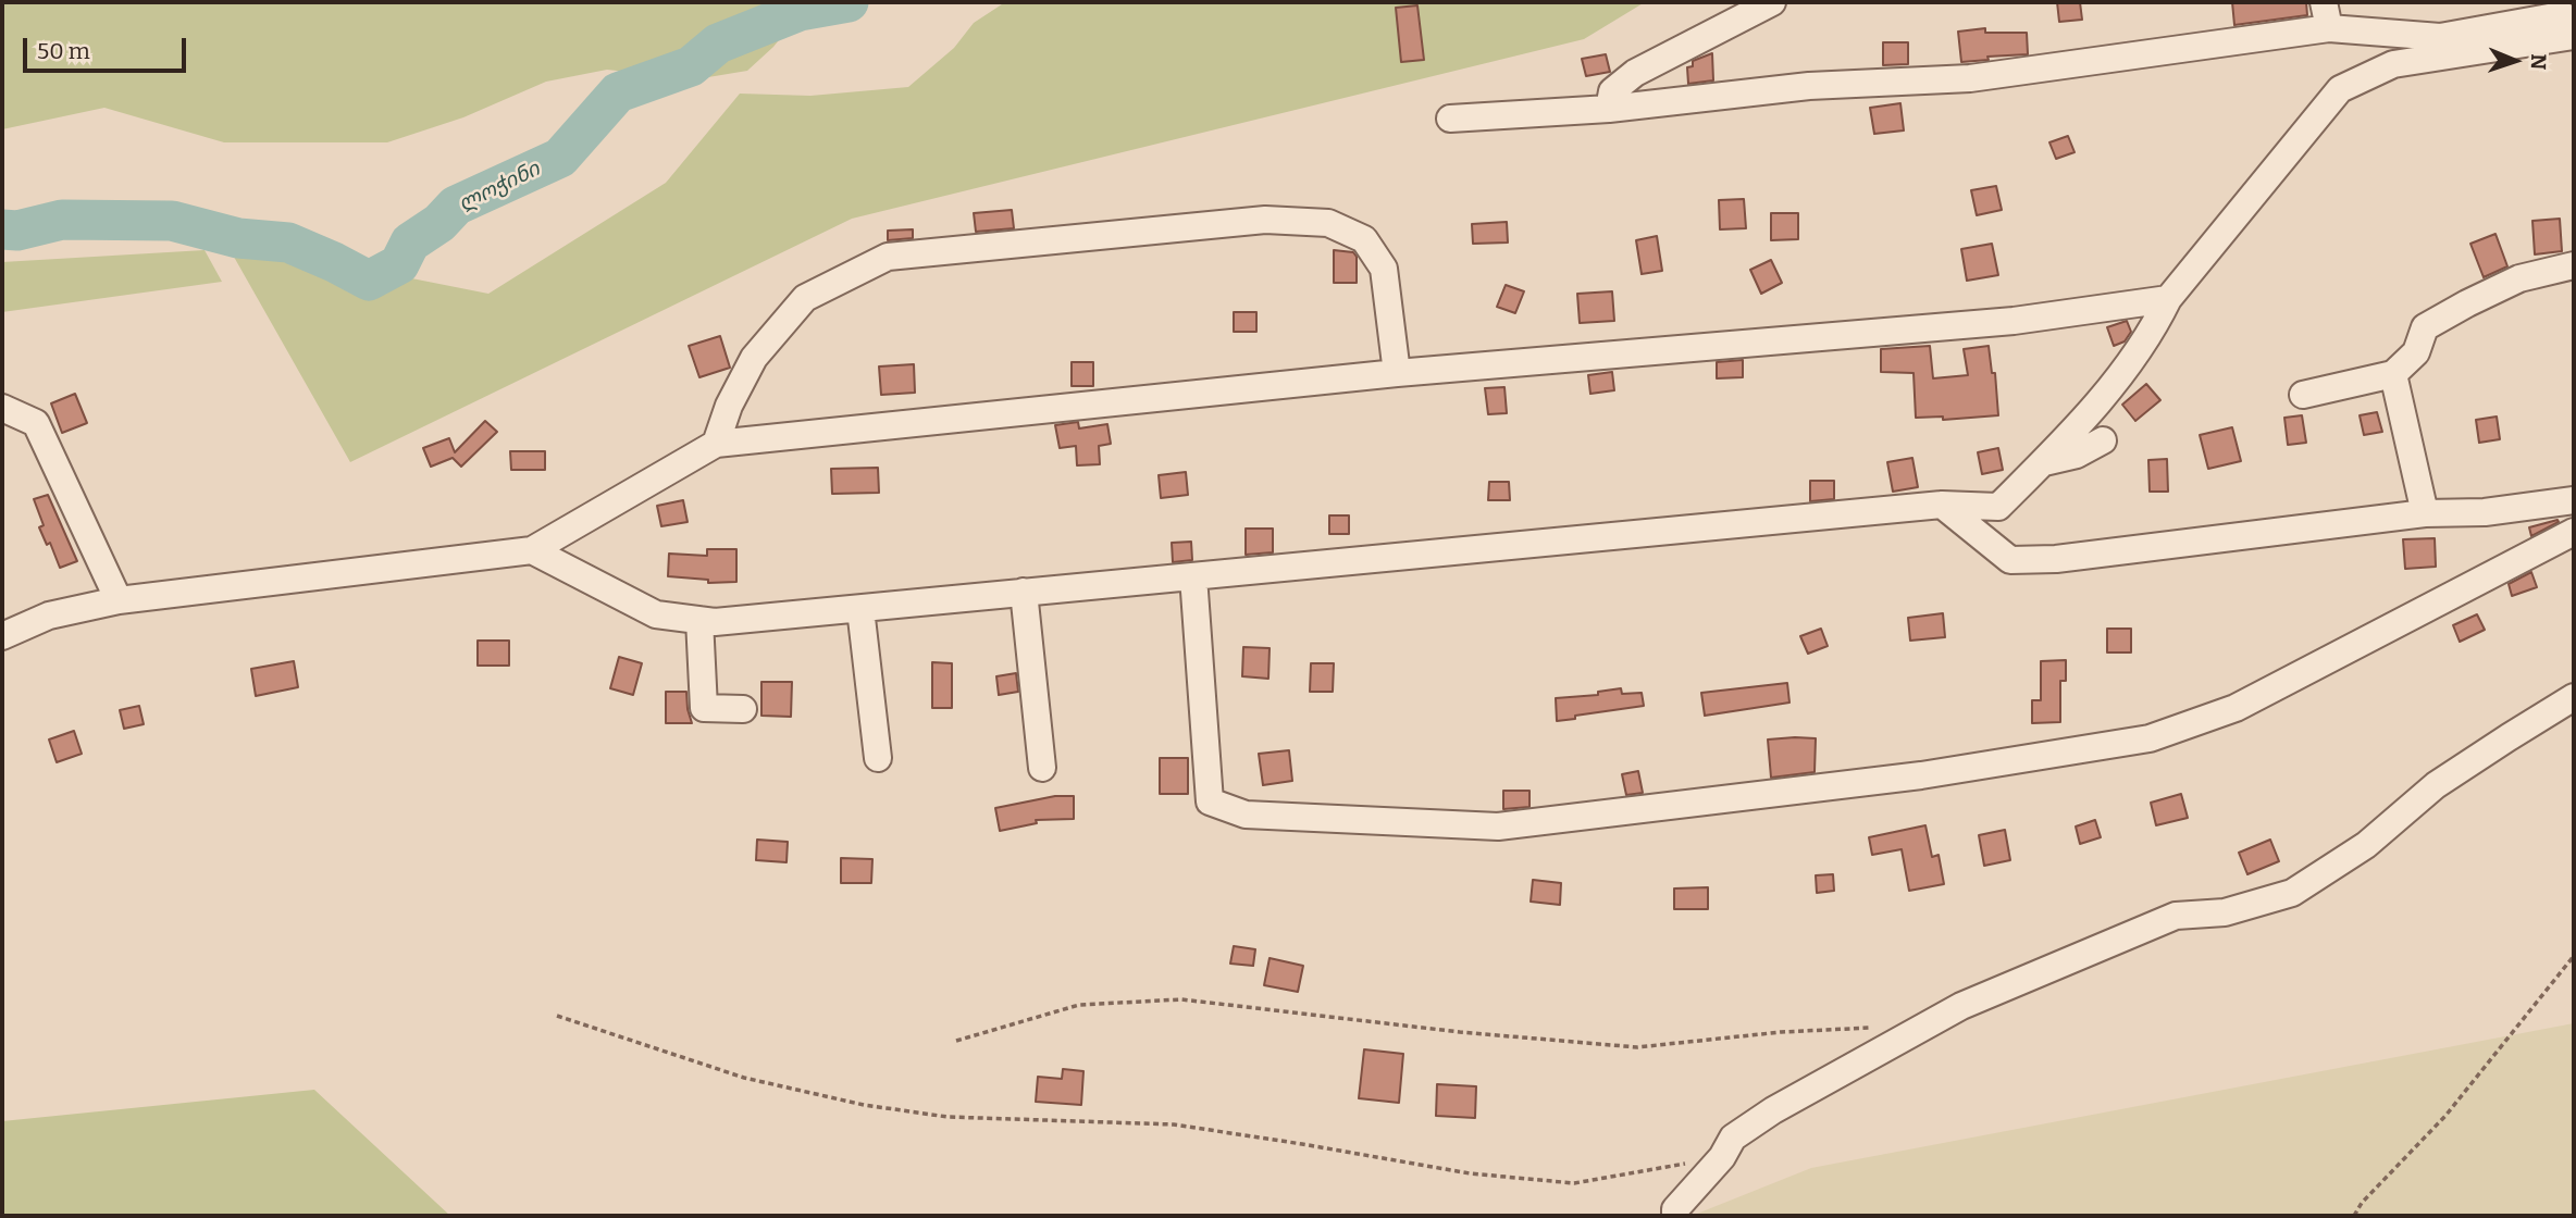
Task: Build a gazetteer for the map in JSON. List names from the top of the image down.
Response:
{
  "water": ["ლოჭინი"],
  "scale_bar": "50 m",
  "north": "right"
}
